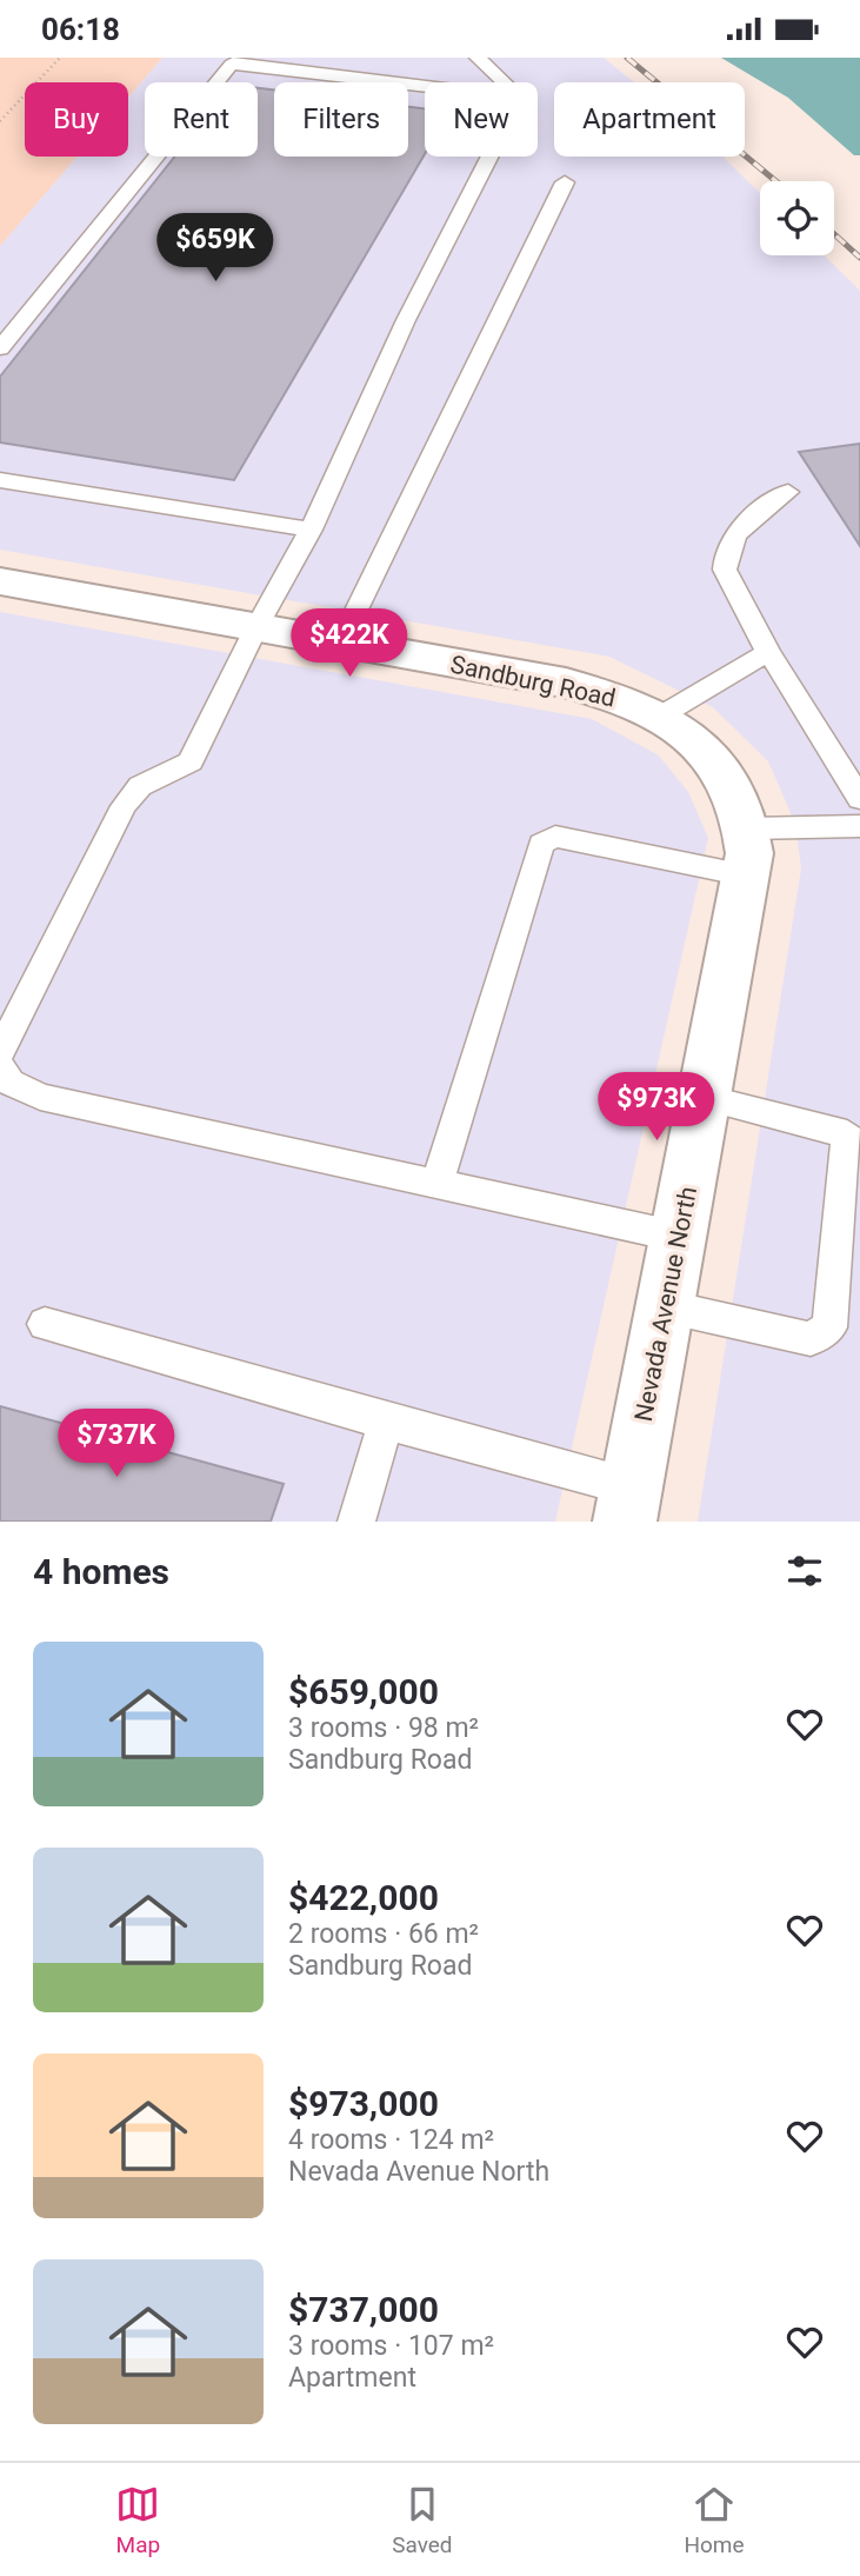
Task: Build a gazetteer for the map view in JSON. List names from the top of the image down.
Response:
{
  "streets": {
    "street": ["Sandburg Road", "Nevada Avenue North"]
  },
  "crossings": [
    ["Sandburg Road", "Nevada Avenue North"]
  ],
  "page": {
    "status": "06:18",
    "chip": [
      "Buy",
      "Rent",
      "Filters",
      "New",
      "Apartment"
    ],
    "price": [
      "$659K",
      "$422K",
      "$973K",
      "$737K"
    ],
    "heading": "4 homes",
    "list": [
      {
        "name": "$659,000",
        "note": "3 rooms · 98 m² · Sandburg Road"
      },
      {
        "name": "$422,000",
        "note": "2 rooms · 66 m² · Sandburg Road"
      },
      {
        "name": "$973,000",
        "note": "4 rooms · 124 m² · Nevada Avenue North"
      },
      {
        "name": "$737,000",
        "note": "3 rooms · 107 m² · Apartment"
      }
    ],
    "tabs": ["Map", "Saved", "Home"]
  }
}
